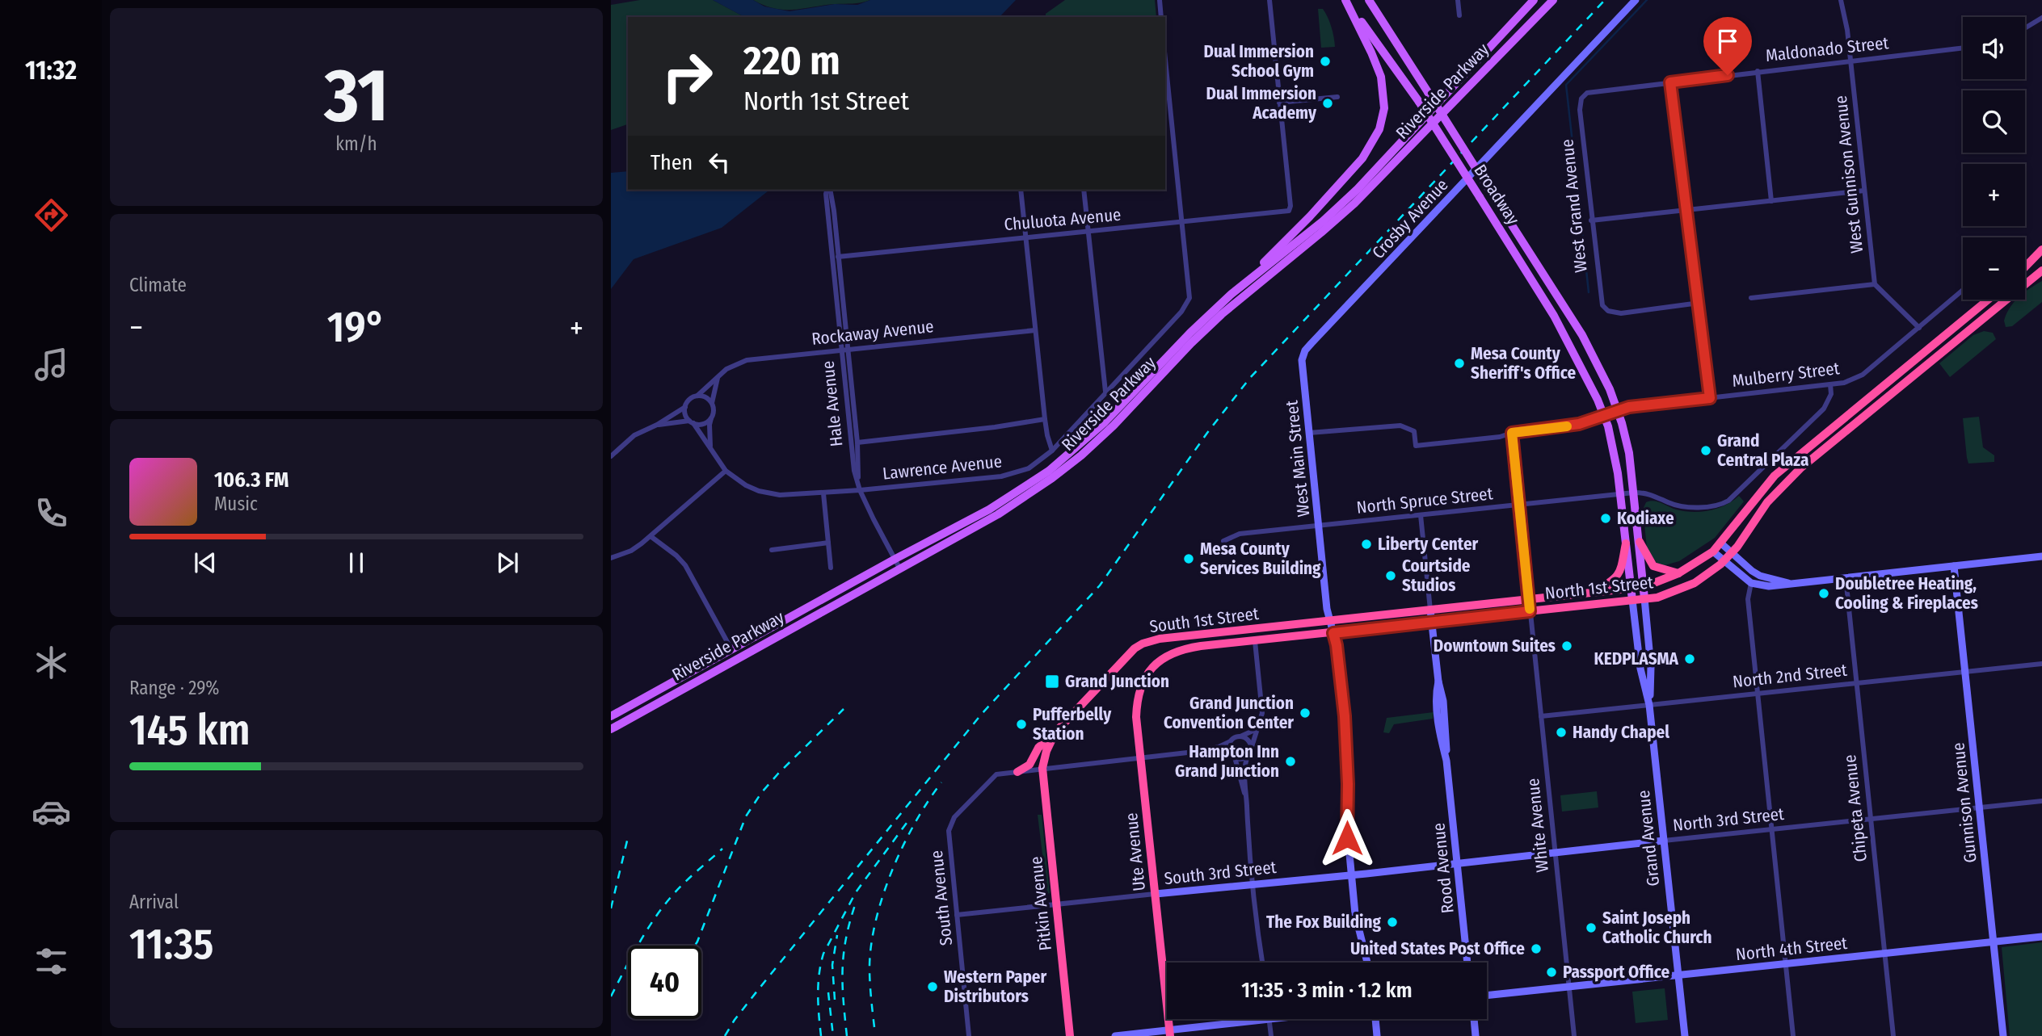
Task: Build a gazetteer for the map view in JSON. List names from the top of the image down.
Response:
{
  "streets": {
    "highway": [
      "North 1st Street",
      "South 1st Street",
      "Ute Avenue",
      "Pitkin Avenue"
    ],
    "main road": ["Riverside Parkway", "Broadway", "Grand Avenue"],
    "street": [
      "Maldonado Street",
      "West Gunnison Avenue",
      "West Grand Avenue",
      "Crosby Avenue",
      "Chuluota Avenue",
      "Rockaway Avenue",
      "Mulberry Street",
      "Hale Avenue",
      "West Main Street",
      "Lawrence Avenue",
      "North Spruce Street",
      "North 2nd Street",
      "Gunnison Avenue",
      "Chipeta Avenue",
      "North 3rd Street",
      "White Avenue",
      "Rood Avenue",
      "South 3rd Street",
      "South Avenue",
      "North 4th Street"
    ]
  },
  "crossings": [
    ["Maldonado Street", "West Gunnison Avenue"],
    ["Maldonado Street", "West Grand Avenue"],
    ["Riverside Parkway", "Hale Avenue"],
    ["Broadway", "Mulberry Street"],
    ["Broadway", "Grand Avenue"],
    ["Crosby Avenue", "West Main Street"],
    ["Chuluota Avenue", "Hale Avenue"],
    ["Chuluota Avenue", "Lawrence Avenue"],
    ["Rockaway Avenue", "Hale Avenue"],
    ["Rockaway Avenue", "Lawrence Avenue"],
    ["Mulberry Street", "West Main Street"],
    ["Mulberry Street", "North Spruce Street"],
    ["Mulberry Street", "White Avenue"],
    ["Mulberry Street", "Grand Avenue"],
    ["Hale Avenue", "Lawrence Avenue"],
    ["West Main Street", "North Spruce Street"],
    ["West Main Street", "North 1st Street"],
    ["West Main Street", "South 1st Street"],
    ["West Main Street", "North 3rd Street"],
    ["West Main Street", "South 3rd Street"],
    ["North Spruce Street", "White Avenue"],
    ["North Spruce Street", "Grand Avenue"],
    ["North 1st Street", "South 1st Street"],
    ["North 1st Street", "White Avenue"],
    ["North 1st Street", "Grand Avenue"],
    ["North 1st Street", "Rood Avenue"],
    ["South 1st Street", "Ute Avenue"],
    ["South 1st Street", "Pitkin Avenue"],
    ["North 2nd Street", "Gunnison Avenue"],
    ["North 2nd Street", "Chipeta Avenue"],
    ["North 2nd Street", "White Avenue"],
    ["North 2nd Street", "Grand Avenue"],
    ["Gunnison Avenue", "North 3rd Street"],
    ["Gunnison Avenue", "North 4th Street"],
    ["Chipeta Avenue", "North 3rd Street"],
    ["Chipeta Avenue", "North 4th Street"],
    ["North 3rd Street", "White Avenue"],
    ["North 3rd Street", "Grand Avenue"],
    ["North 3rd Street", "Rood Avenue"],
    ["North 3rd Street", "South 3rd Street"],
    ["White Avenue", "North 4th Street"],
    ["Grand Avenue", "North 4th Street"],
    ["Ute Avenue", "South 3rd Street"],
    ["South 3rd Street", "South Avenue"],
    ["South 3rd Street", "Pitkin Avenue"]
  ],
  "places": {
    "other": [
      "Dual Immersion School Gym",
      "Dual Immersion Academy",
      "Mesa County Sheriff's Office",
      "Grand Central Plaza",
      "Kodiaxe",
      "Liberty Center",
      "Mesa County Services Building",
      "Courtside Studios",
      "Doubletree Heating, Cooling & Fireplaces",
      "Downtown Suites",
      "KEDPLASMA",
      "Grand Junction Convention Center",
      "Pufferbelly Station",
      "Handy Chapel",
      "Hampton Inn Grand Junction",
      "The Fox Building",
      "Saint Joseph Catholic Church",
      "United States Post Office",
      "Passport Office",
      "Western Paper Distributors"
    ],
    "transit": ["Grand Junction"]
  },
  "page": {
    "tabs": "11:32",
    "tile": [
      ["31", "km/h"],
      "Climate",
      ["Range · 29%", "145 km"],
      ["Arrival", "11:35"]
    ],
    "map_buttons": ["+", "−"],
    "turn": ["220 m", "North 1st Street"],
    "then": "Then",
    "heat": ["−", "19°", "+"],
    "song": ["106.3 FM", "Music"],
    "limit": "40",
    "trip": "11:35 · 3 min · 1.2 km"
  }
}
